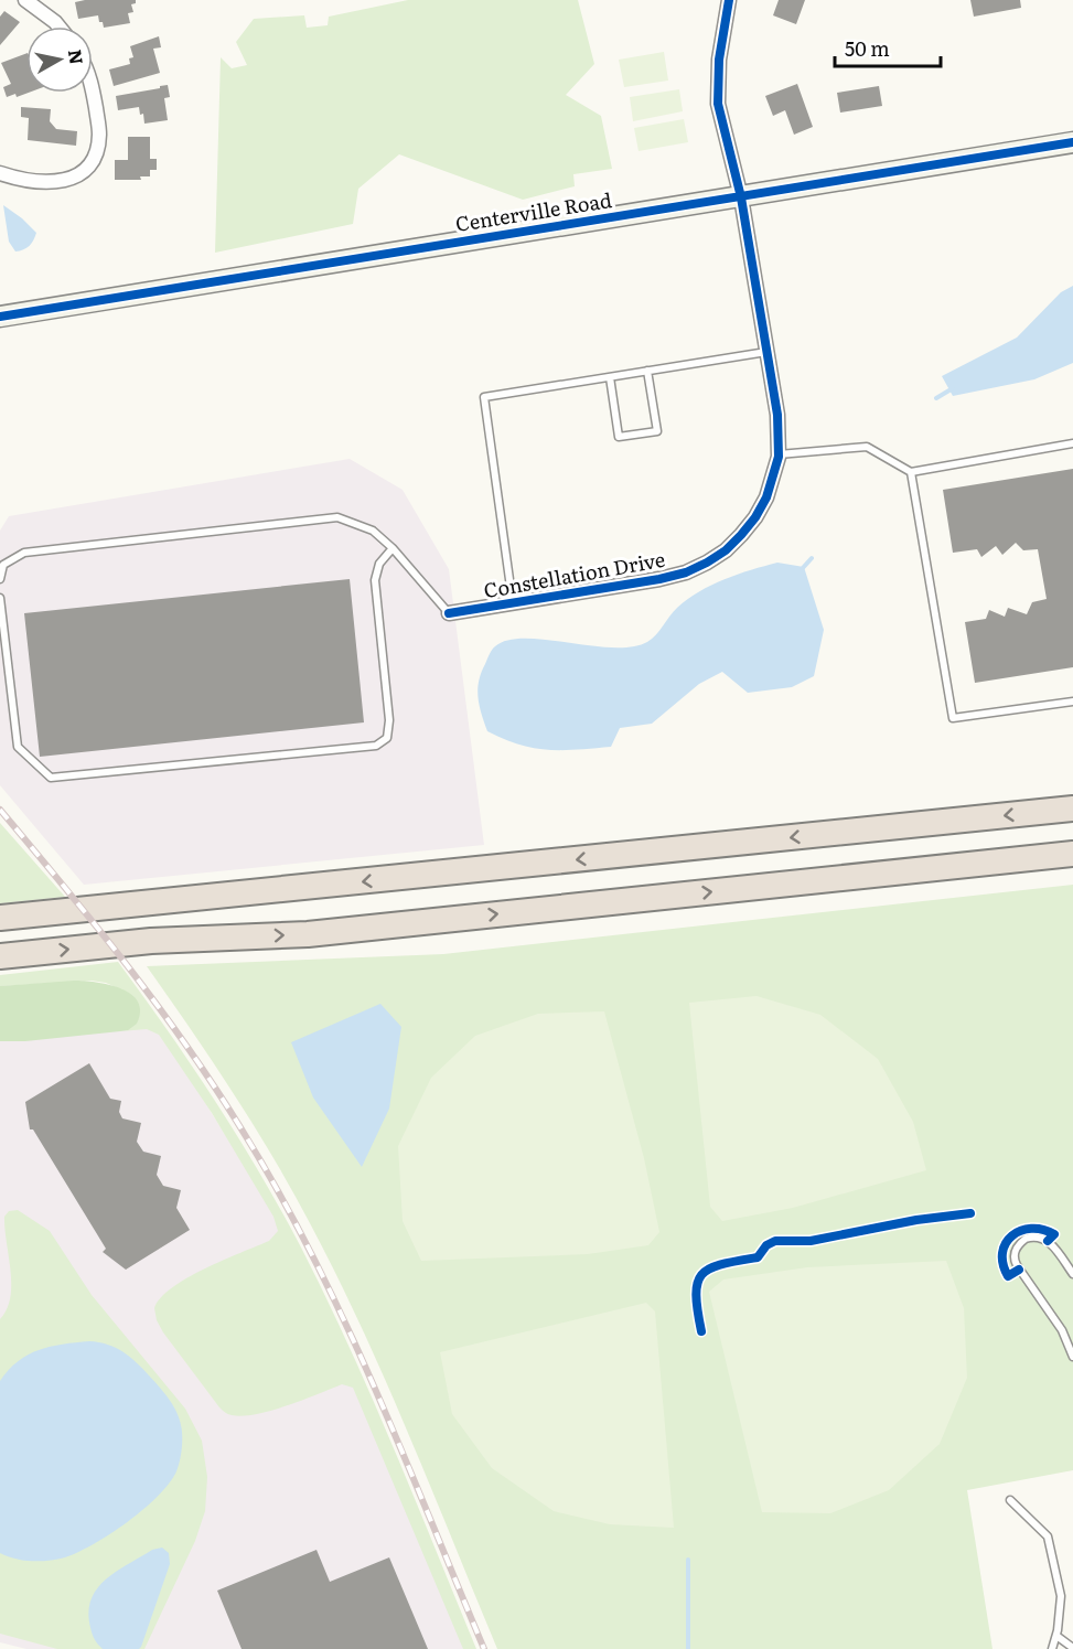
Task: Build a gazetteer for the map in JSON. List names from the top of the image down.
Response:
{
  "streets": {
    "main road": ["Centerville Road"],
    "street": ["Constellation Drive"]
  },
  "crossings": [
    ["Centerville Road", "Constellation Drive"]
  ],
  "scale_bar": "50 m",
  "north": "right"
}
